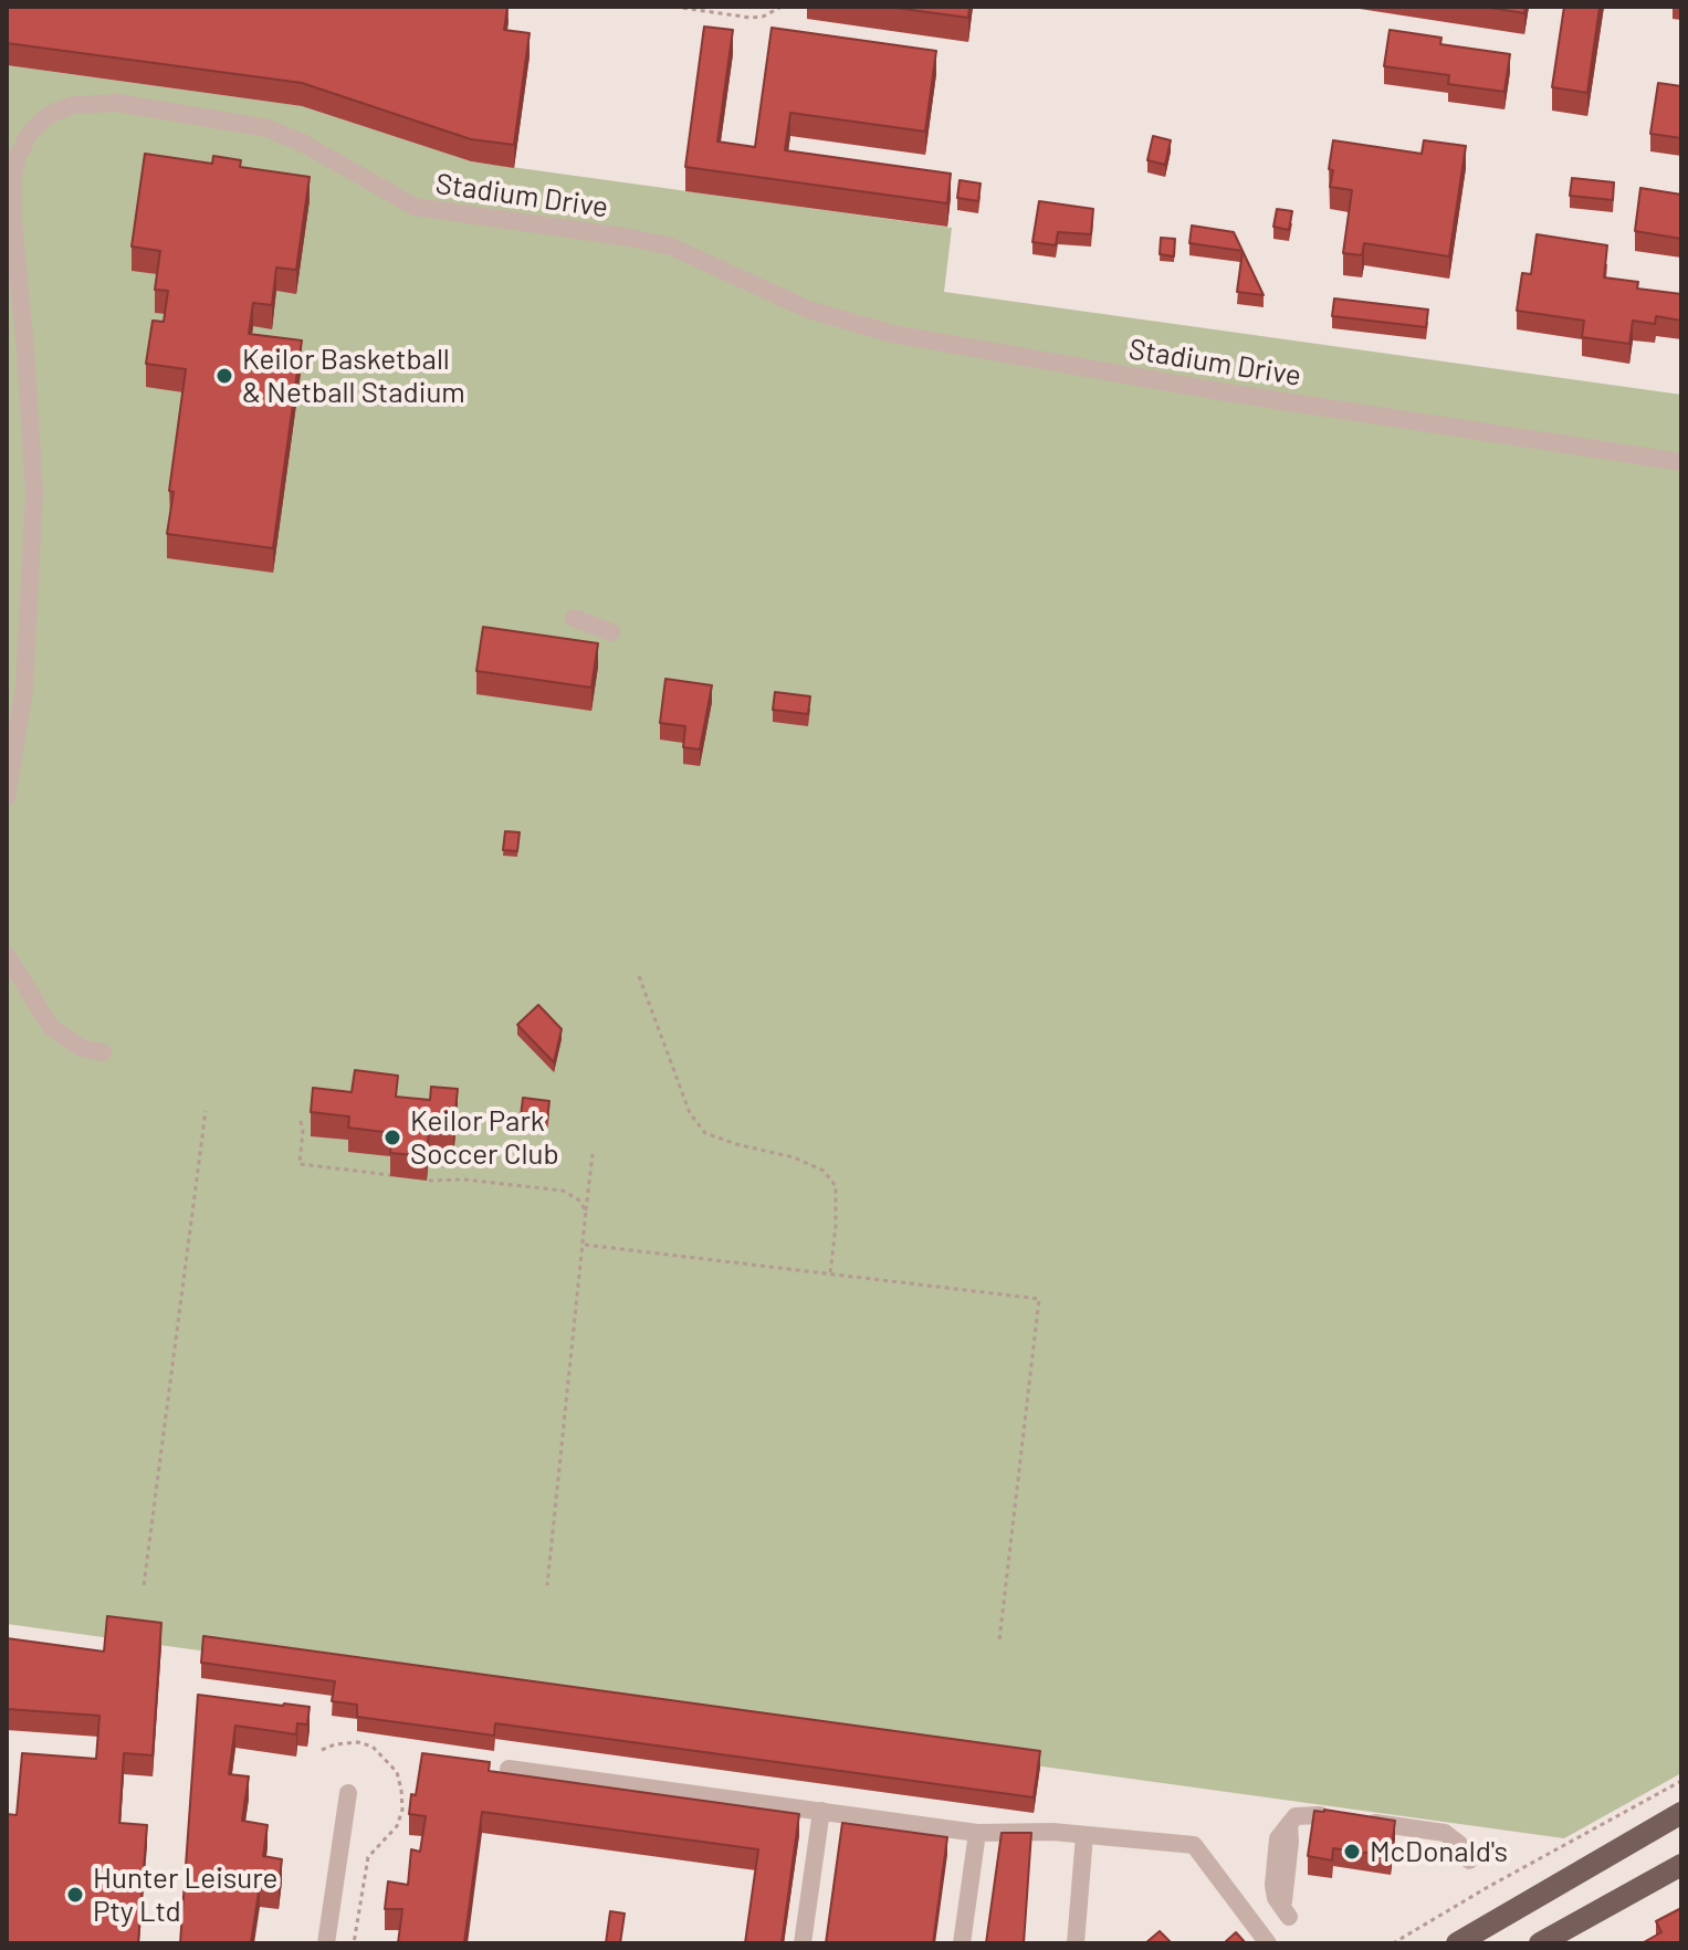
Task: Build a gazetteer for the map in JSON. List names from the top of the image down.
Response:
{
  "streets": {
    "street": ["Stadium Drive"]
  },
  "places": [
    "Keilor Basketball & Netball Stadium",
    "Keilor Park Soccer Club",
    "McDonald's",
    "Hunter Leisure Pty Ltd"
  ]
}
